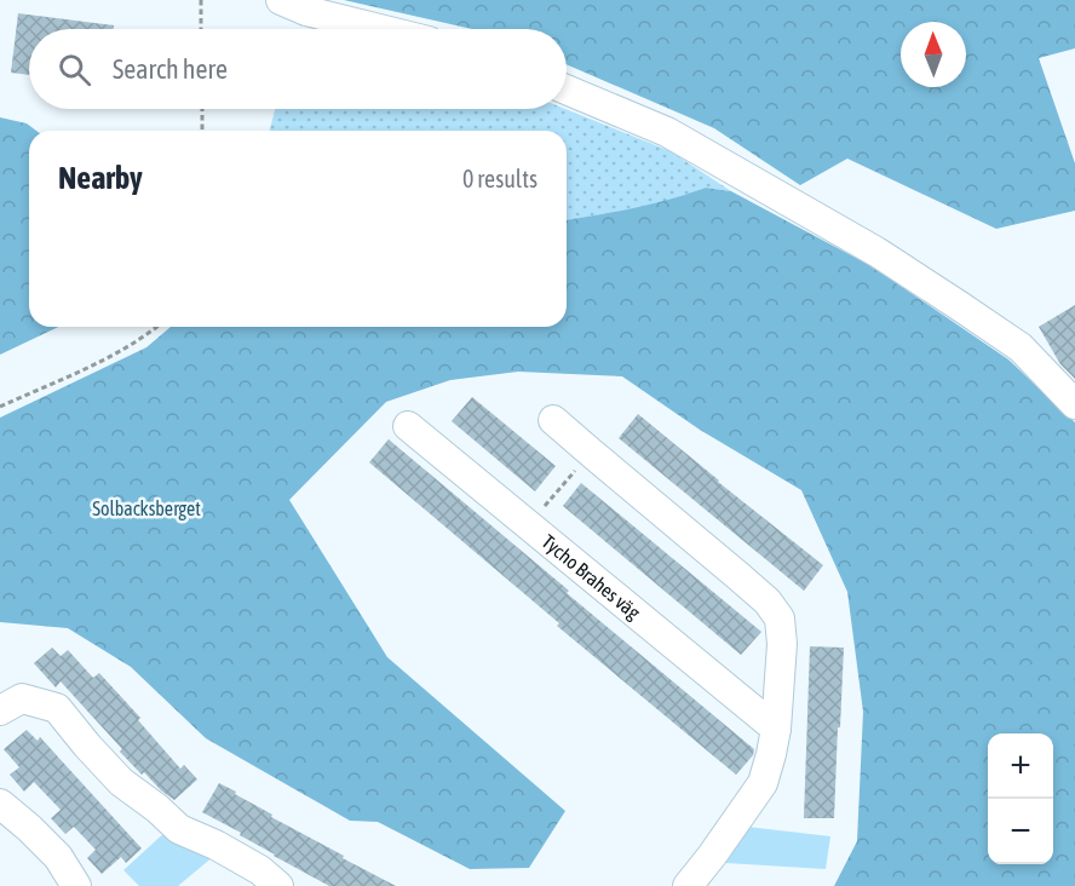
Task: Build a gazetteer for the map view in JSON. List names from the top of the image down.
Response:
{
  "streets": {
    "street": ["Tycho Brahes väg"]
  },
  "parks": ["Solbacksberget"],
  "north": "top",
  "page": {
    "search": "Search here",
    "heading": ["Nearby", "0 results"],
    "map_buttons": ["+", "−"]
  }
}
